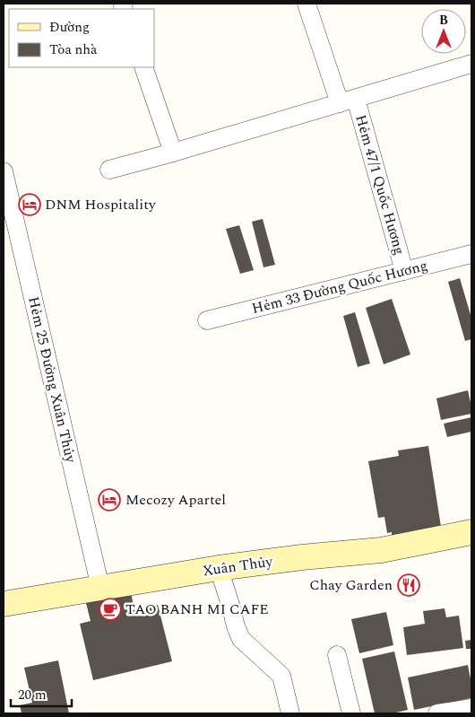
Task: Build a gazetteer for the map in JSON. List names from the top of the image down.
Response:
{
  "streets": {
    "street": [
      "Hẻm 47/1 Quốc Hương",
      "Hẻm 33 Đường Quốc Hương",
      "Hẻm 25 Đường Xuân Thủy",
      "Xuân Thủy"
    ]
  },
  "crossings": [
    ["Hẻm 47/1 Quốc Hương", "Hẻm 33 Đường Quốc Hương"],
    ["Hẻm 25 Đường Xuân Thủy", "Xuân Thủy"]
  ],
  "places": {
    "hotel": ["DNM Hospitality", "Mecozy Apartel"],
    "restaurant": ["Chay Garden"],
    "cafe": ["TAO BANH MI CAFE"]
  },
  "legend": ["Đường", "Tòa nhà"],
  "scale_bar": "20 m",
  "north": "top"
}
